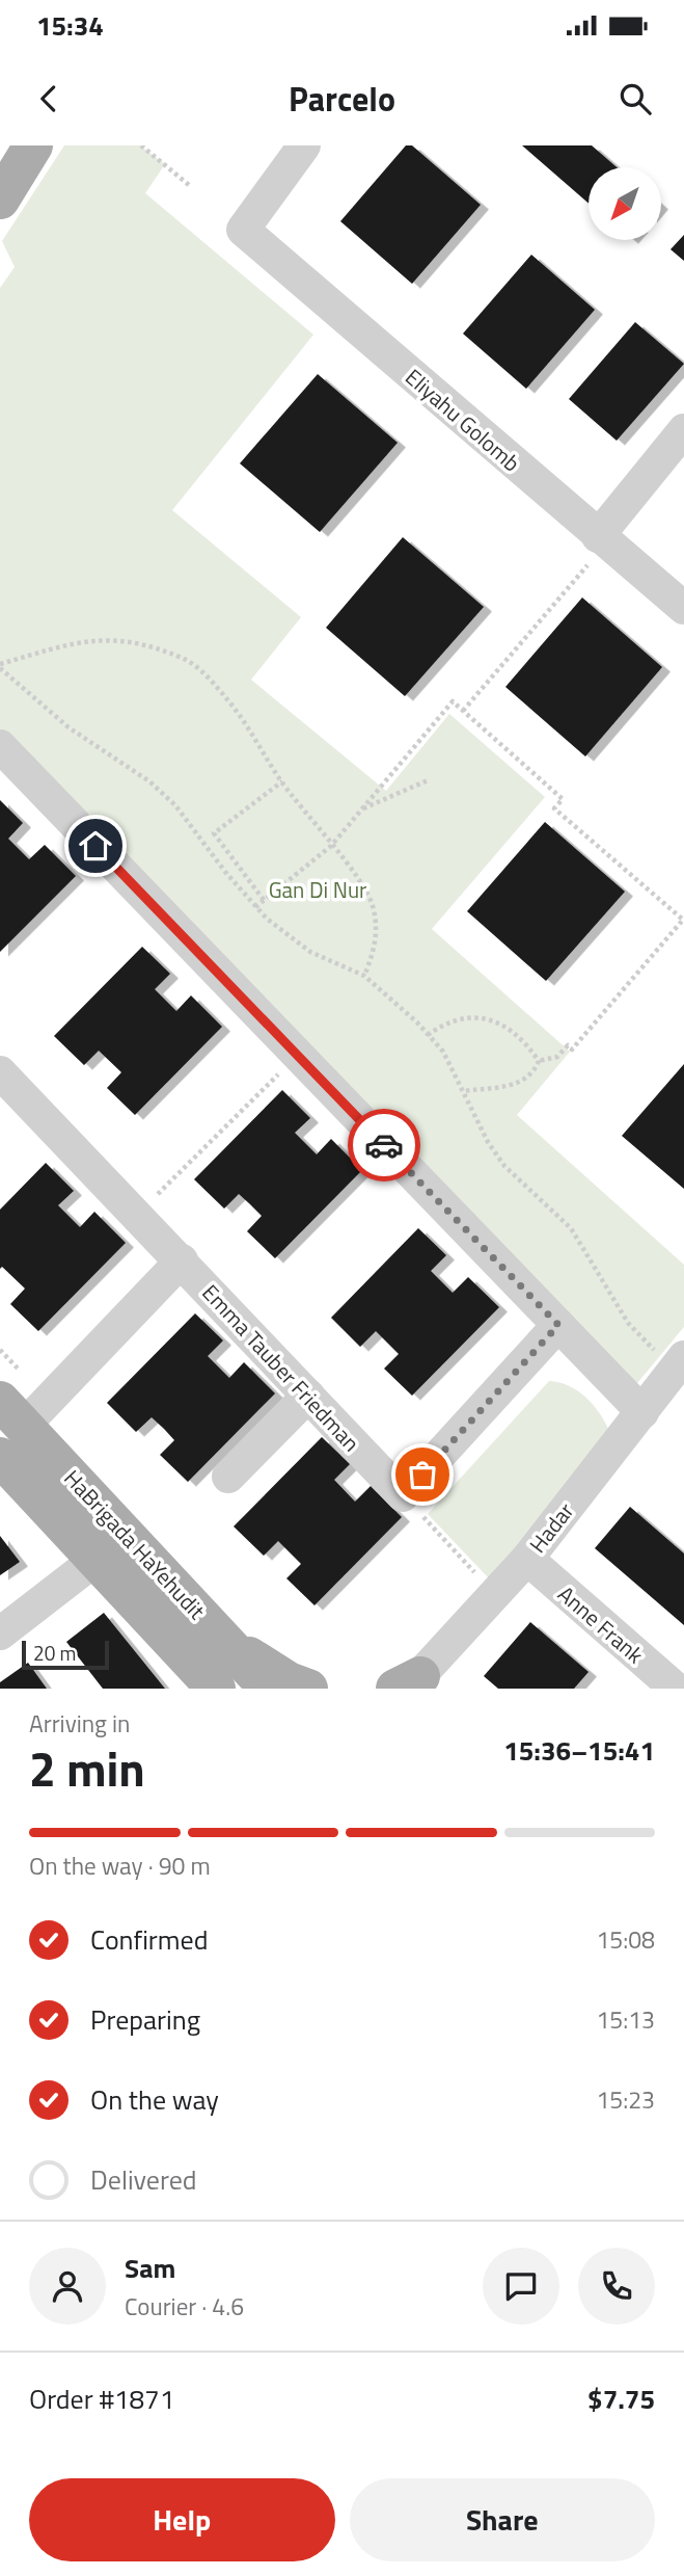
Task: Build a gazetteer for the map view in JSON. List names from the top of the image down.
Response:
{
  "streets": {
    "main road": ["HaBrigada HaYehudit"],
    "street": [
      "Eliyahu Golomb",
      "Emma Tauber Friedman",
      "Hadar",
      "Anne Frank"
    ]
  },
  "crossings": [
    ["Hadar", "Anne Frank"]
  ],
  "parks": ["Gan Di Nur"],
  "scale_bar": "20 m",
  "north": "bottom left",
  "page": {
    "status": "15:34",
    "header": "Parcelo",
    "scale": "20 m",
    "heading": ["2 min", "Arriving in", "15:36–15:41"],
    "panel": [
      "Sam",
      "Courier · 4.6",
      "Order #1871",
      "$7.75"
    ],
    "bar": "On the way · 90 m",
    "list": [
      ["Confirmed", "15:08"],
      ["Preparing", "15:13"],
      ["On the way", "15:23"],
      "Delivered"
    ],
    "buttons": ["Help", "Share"]
  }
}
